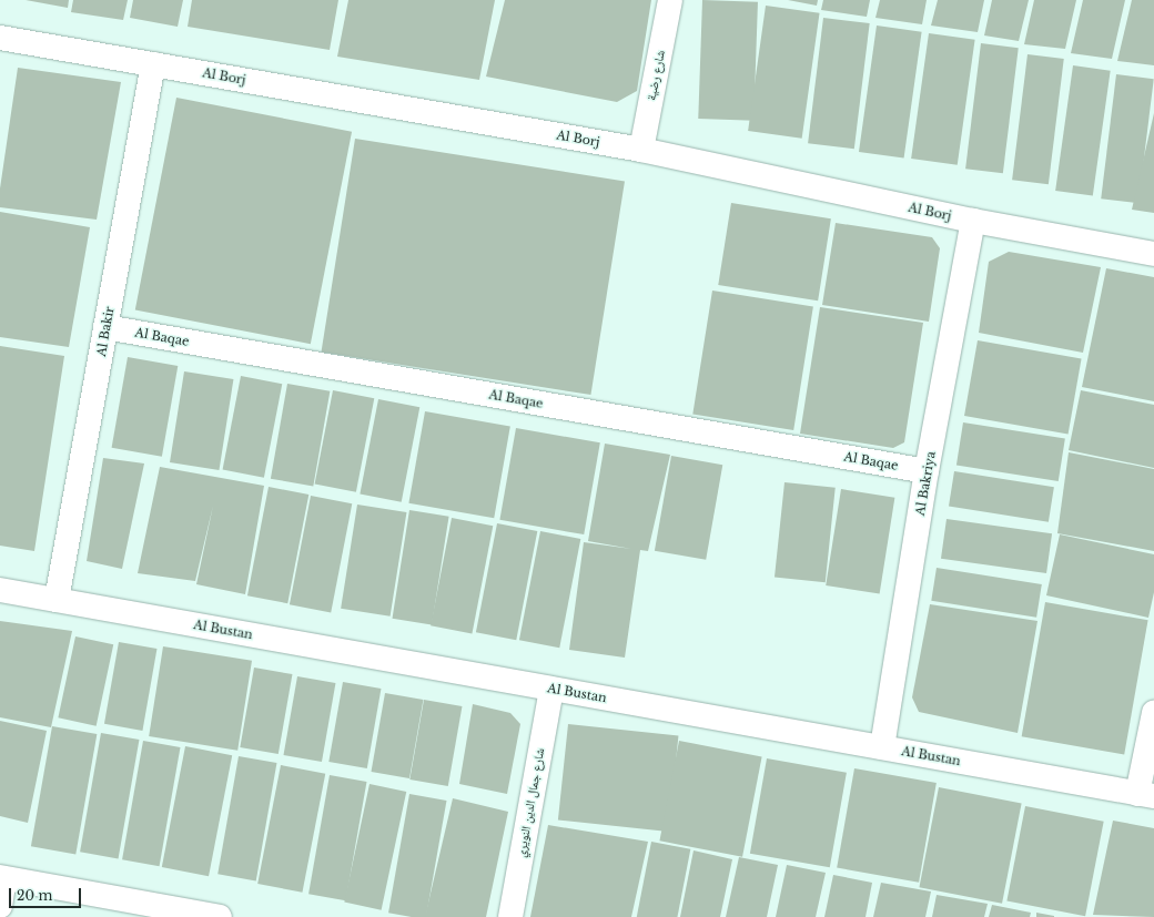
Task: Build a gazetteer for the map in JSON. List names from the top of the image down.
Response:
{
  "streets": {
    "street": [
      "شارع رضية",
      "Al Borj",
      "Al Bakir",
      "Al Baqae",
      "Al Bakriya",
      "Al Bustan",
      "شارع جمال الدين النويري"
    ]
  },
  "crossings": [
    ["شارع رضية", "Al Borj"],
    ["Al Borj", "Al Bakir"],
    ["Al Borj", "Al Bakriya"],
    ["Al Bakir", "Al Baqae"],
    ["Al Bakir", "Al Bustan"],
    ["Al Baqae", "Al Bakriya"],
    ["Al Bakriya", "Al Bustan"],
    ["Al Bustan", "شارع جمال الدين النويري"]
  ],
  "scale_bar": "20 m"
}
